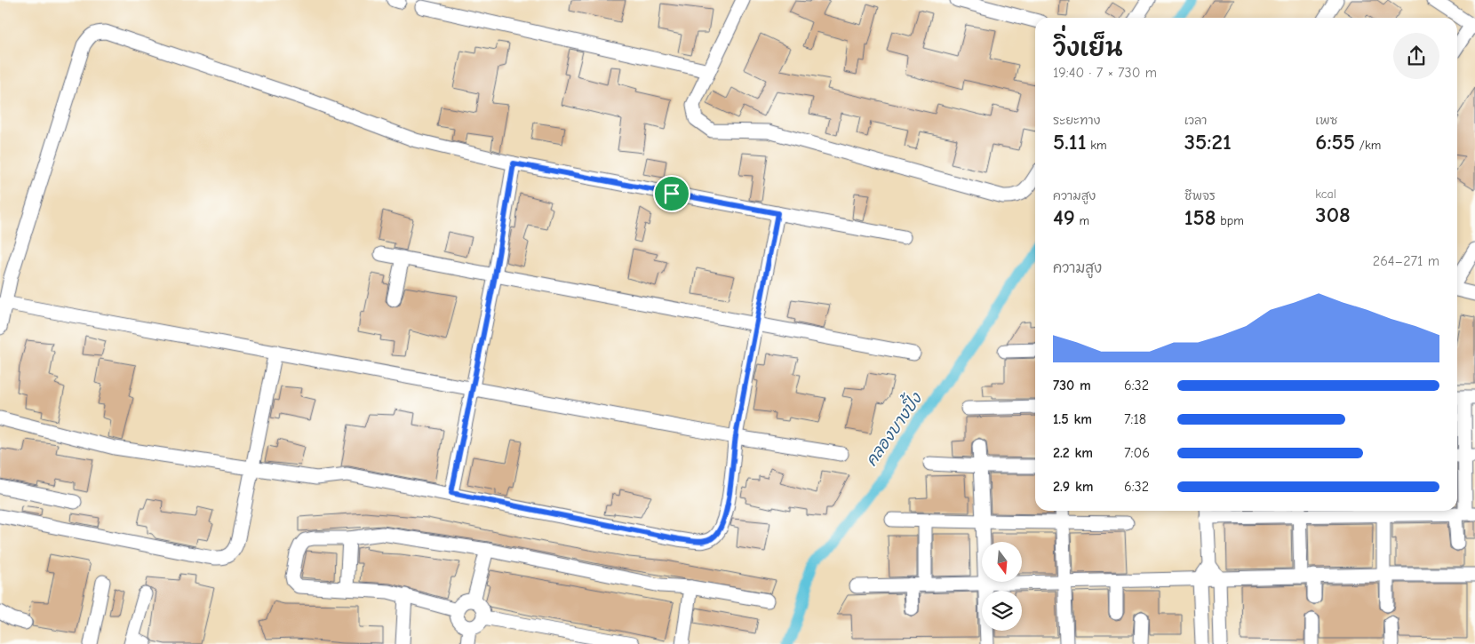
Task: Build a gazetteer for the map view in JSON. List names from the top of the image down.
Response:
{
  "water": ["คลองบางปิ้ง"],
  "north": "bottom",
  "page": {
    "heading": ["วิ่งเย็น", "19:40 · 7 × 730 m"],
    "stats": [
      ["ระยะทาง", "5.11 km"],
      ["เวลา", "35:21"],
      ["เพซ", "6:55 /km"],
      ["ความสูง", "49 m"],
      ["ชีพจร", "158 bpm"],
      ["kcal", "308"]
    ],
    "chart": ["ความสูง", "264–271 m"],
    "list": [
      {
        "name": "730 m",
        "note": "6:32"
      },
      {
        "name": "1.5 km",
        "note": "7:18"
      },
      {
        "name": "2.2 km",
        "note": "7:06"
      },
      {
        "name": "2.9 km",
        "note": "6:32"
      }
    ]
  }
}
